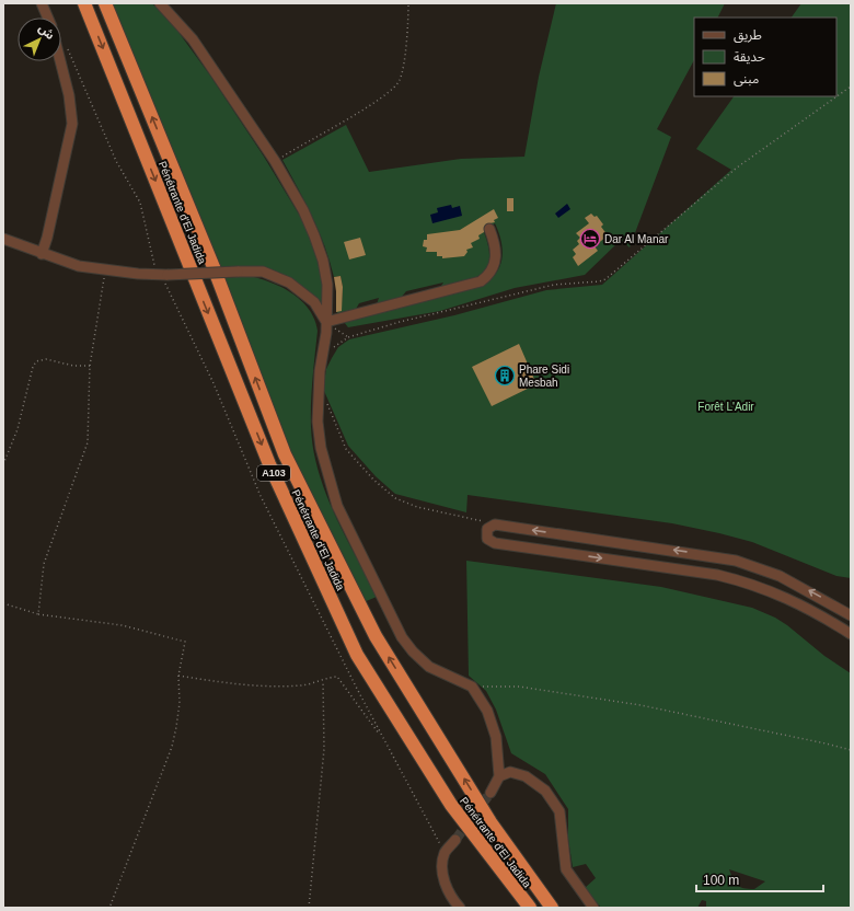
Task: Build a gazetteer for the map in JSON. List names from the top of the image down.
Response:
{
  "streets": {
    "highway": ["Pénétrante d'El Jadida", "A103"]
  },
  "parks": ["Forêt L'Adir"],
  "places": {
    "hotel": ["Dar Al Manar"],
    "building": ["Phare Sidi Mesbah"]
  },
  "legend": ["طريق", "حديقة", "مبنى"],
  "scale_bar": "100 m",
  "north": "top right"
}
